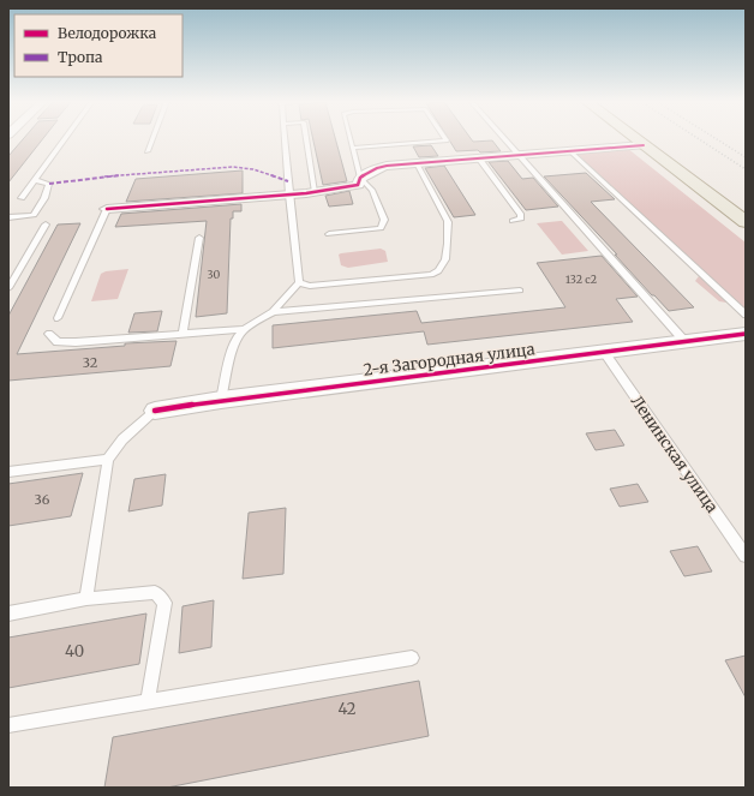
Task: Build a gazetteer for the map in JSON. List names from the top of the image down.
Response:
{
  "streets": {
    "street": ["2-я Загородная улица"],
    "lane": ["Ленинская улица"]
  },
  "crossings": [
    ["2-я Загородная улица", "Ленинская улица"]
  ],
  "house_numbers": [
    "30",
    "132 с2",
    "32",
    "36",
    "40",
    "42"
  ],
  "legend": ["Велодорожка", "Тропа"]
}
